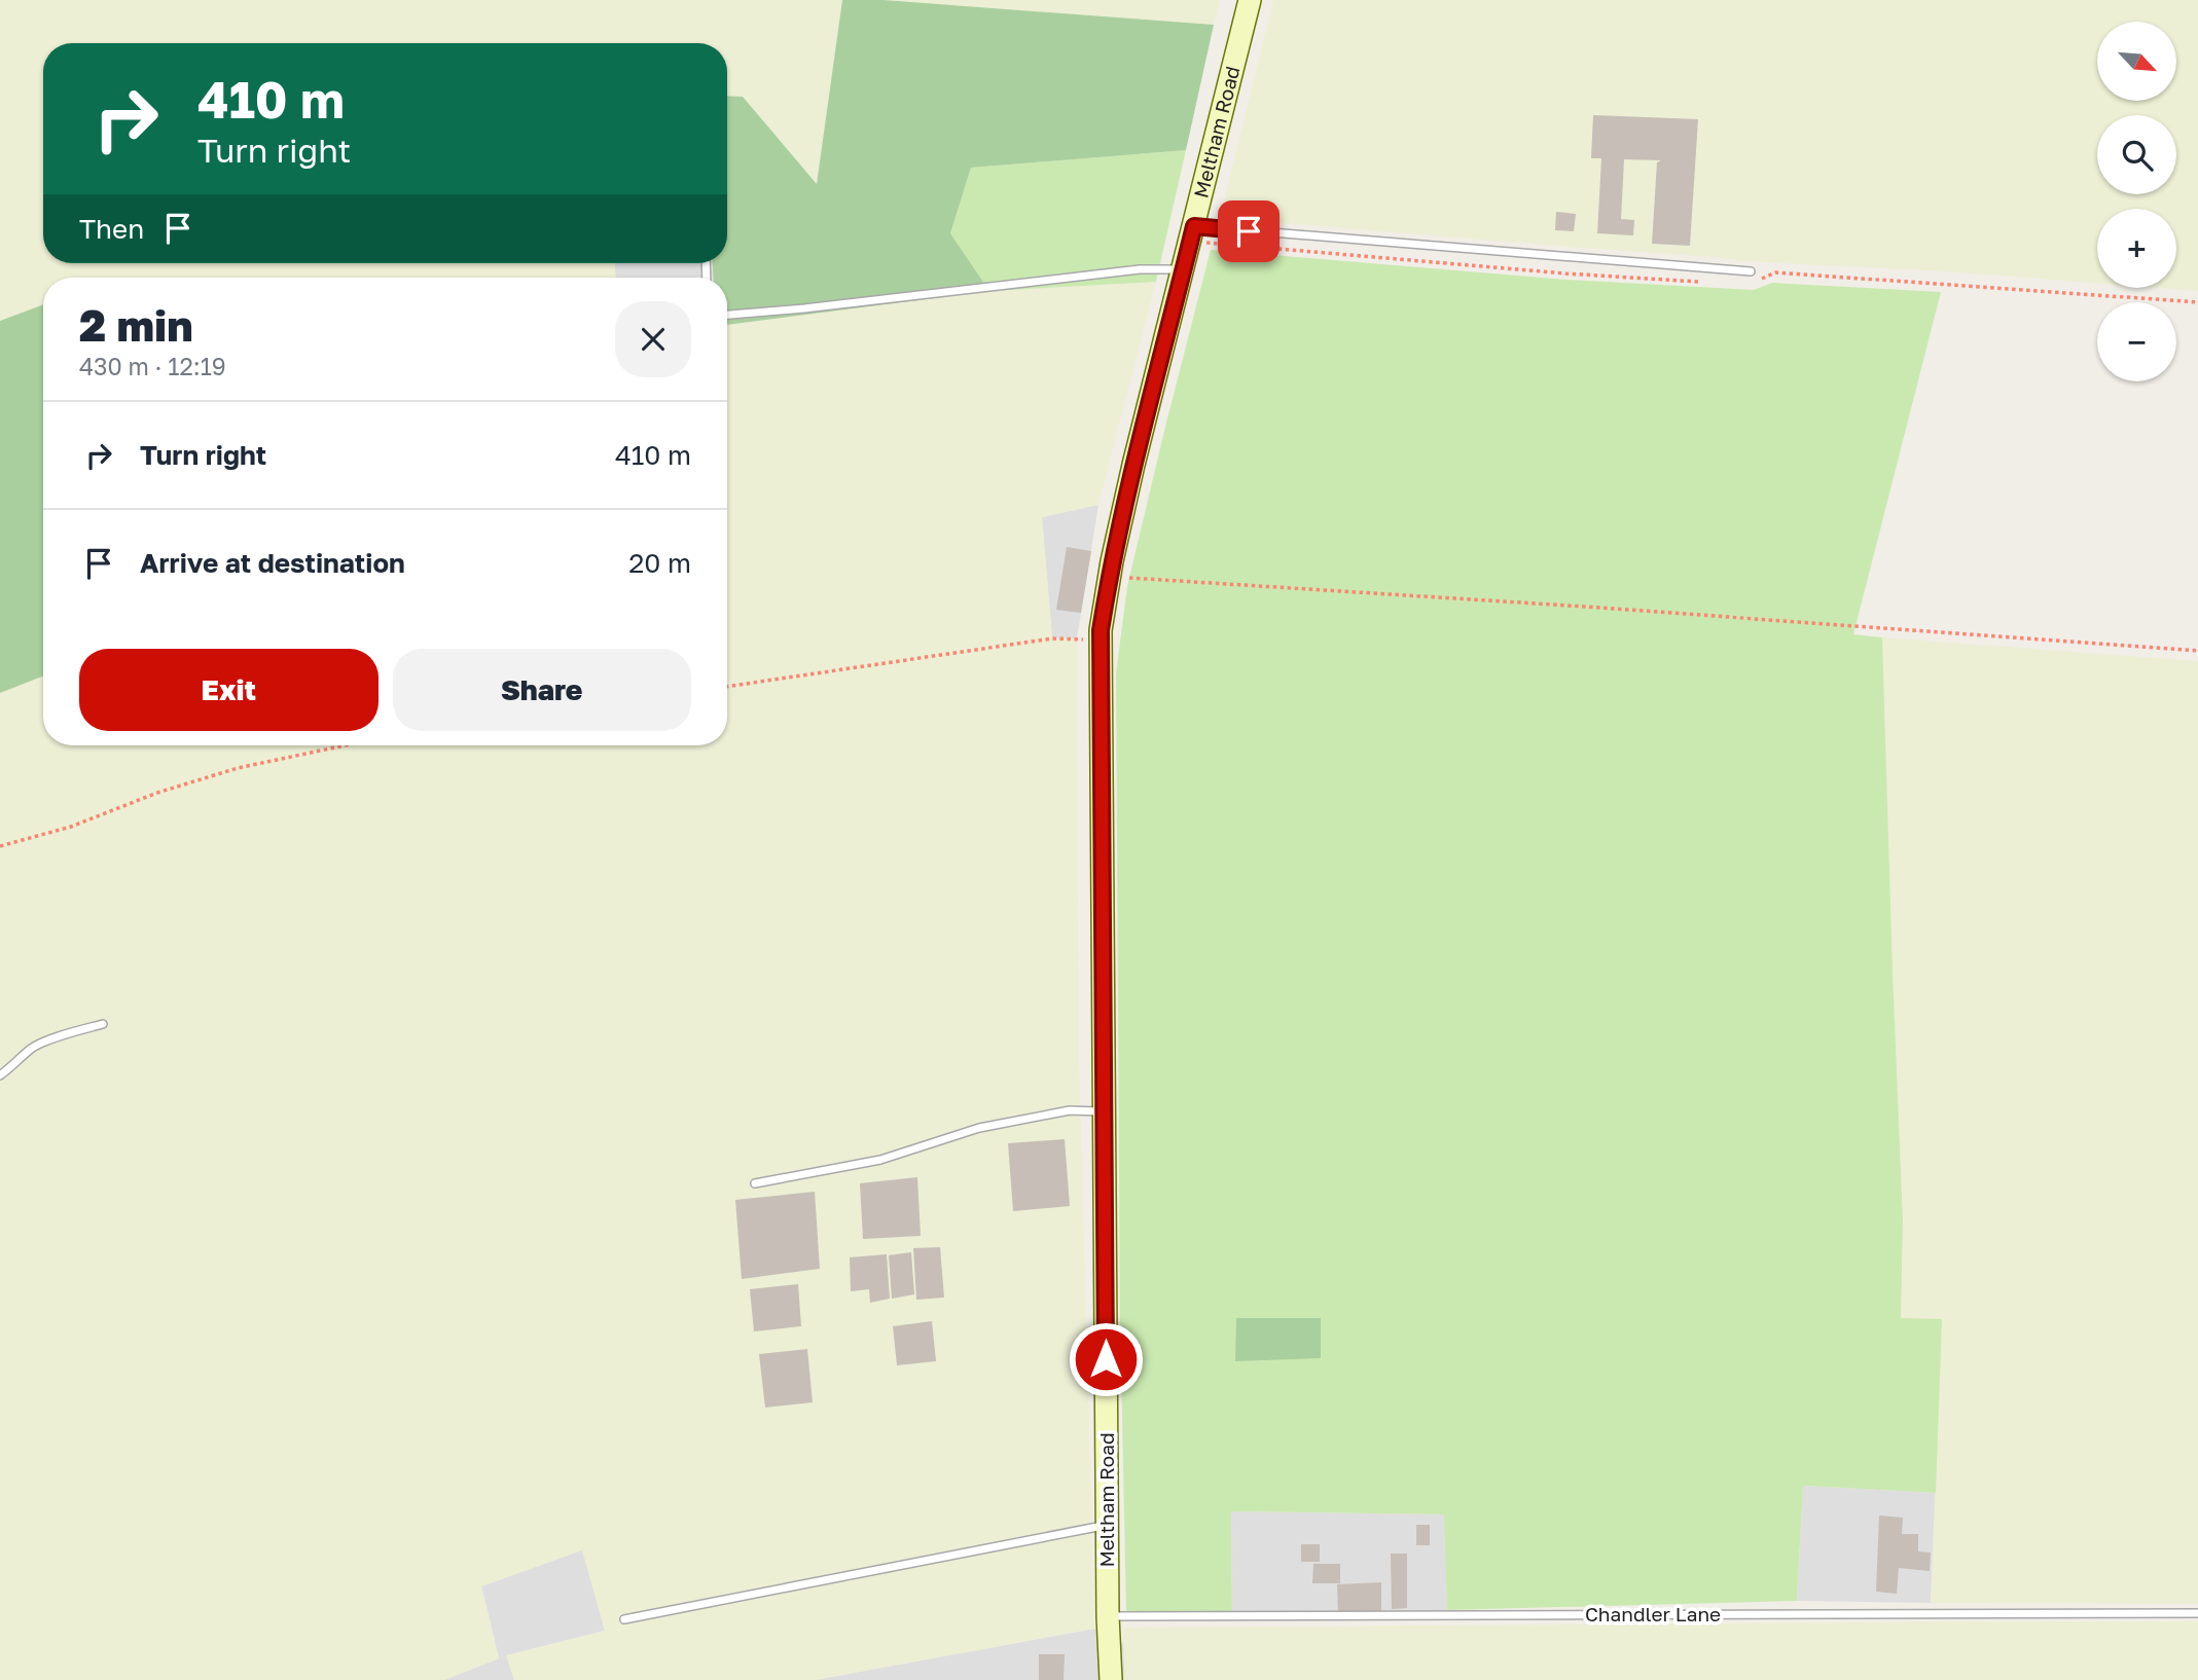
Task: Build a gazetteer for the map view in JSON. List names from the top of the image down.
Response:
{
  "streets": {
    "street": ["Meltham Road"],
    "lane": ["Chandler Lane"]
  },
  "crossings": [
    ["Meltham Road", "Chandler Lane"]
  ],
  "north": "bottom right",
  "page": {
    "map_buttons": ["+", "−"],
    "turn": ["410 m", "Turn right"],
    "then": "Then",
    "heading": ["2 min", "430 m · 12:19"],
    "list": [
      {
        "name": "Turn right",
        "value": "410 m"
      },
      {
        "name": "Arrive at destination",
        "value": "20 m"
      }
    ],
    "buttons": ["Exit", "Share"]
  }
}
